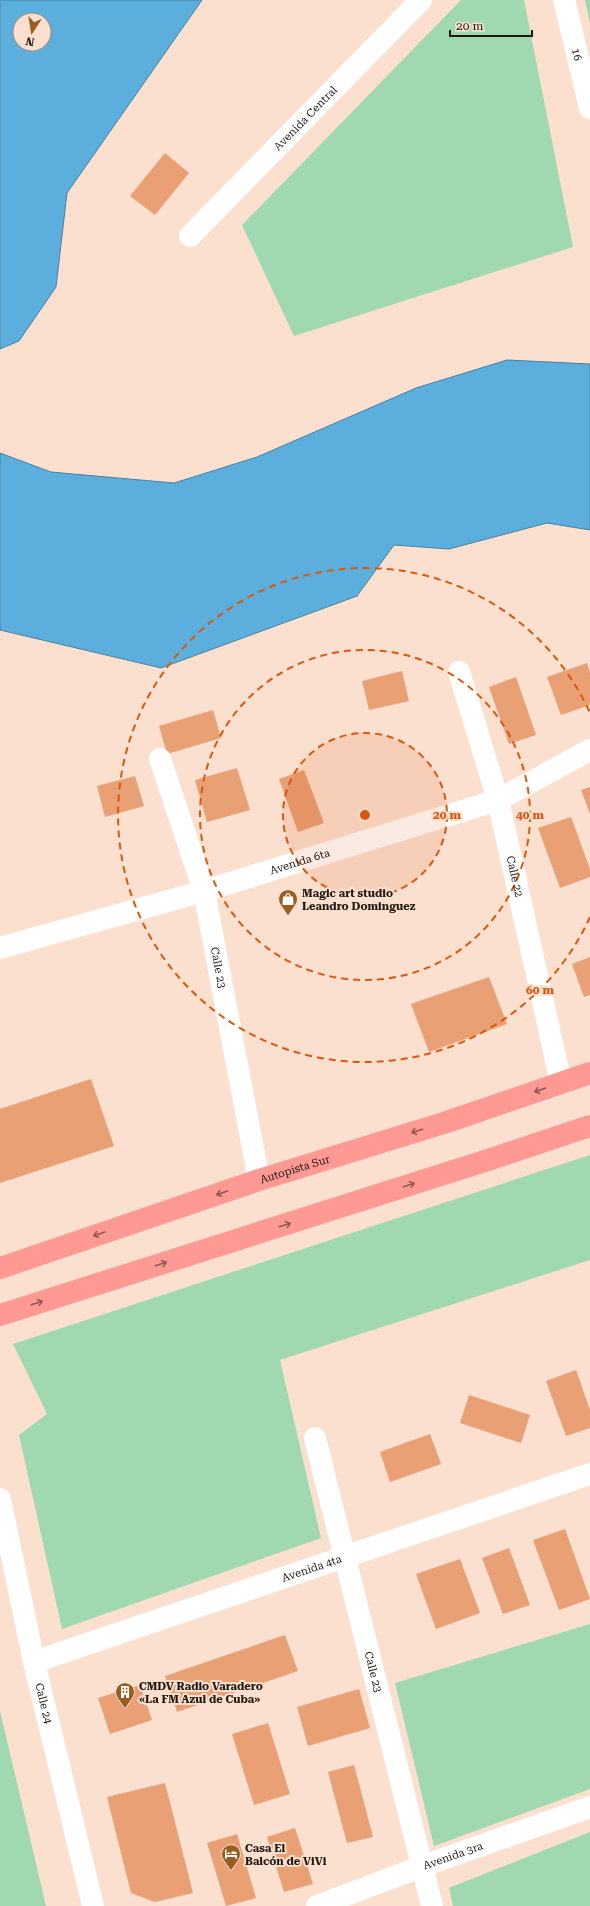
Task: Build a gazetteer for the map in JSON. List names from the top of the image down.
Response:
{
  "streets": {
    "highway": ["Autopista Sur"],
    "street": [
      "16",
      "Avenida Central",
      "Avenida 6ta",
      "Calle 22",
      "Calle 23",
      "Avenida 4ta",
      "Calle 24",
      "Avenida 3ra"
    ]
  },
  "crossings": [
    ["Avenida 6ta", "Calle 22"],
    ["Avenida 6ta", "Calle 23"],
    ["Calle 22", "Autopista Sur"],
    ["Calle 23", "Autopista Sur"],
    ["Calle 23", "Avenida 4ta"],
    ["Calle 23", "Avenida 3ra"],
    ["Avenida 4ta", "Calle 24"]
  ],
  "places": {
    "shop": ["Magic art studio Leandro Dominguez"],
    "building": ["CMDV Radio Varadero «La FM Azul de Cuba»"],
    "hotel": ["Casa El Balcón de ViVi"]
  },
  "scale_bar": "20 m",
  "north": "bottom",
  "rings": ["20 m", "40 m", "60 m"]
}
